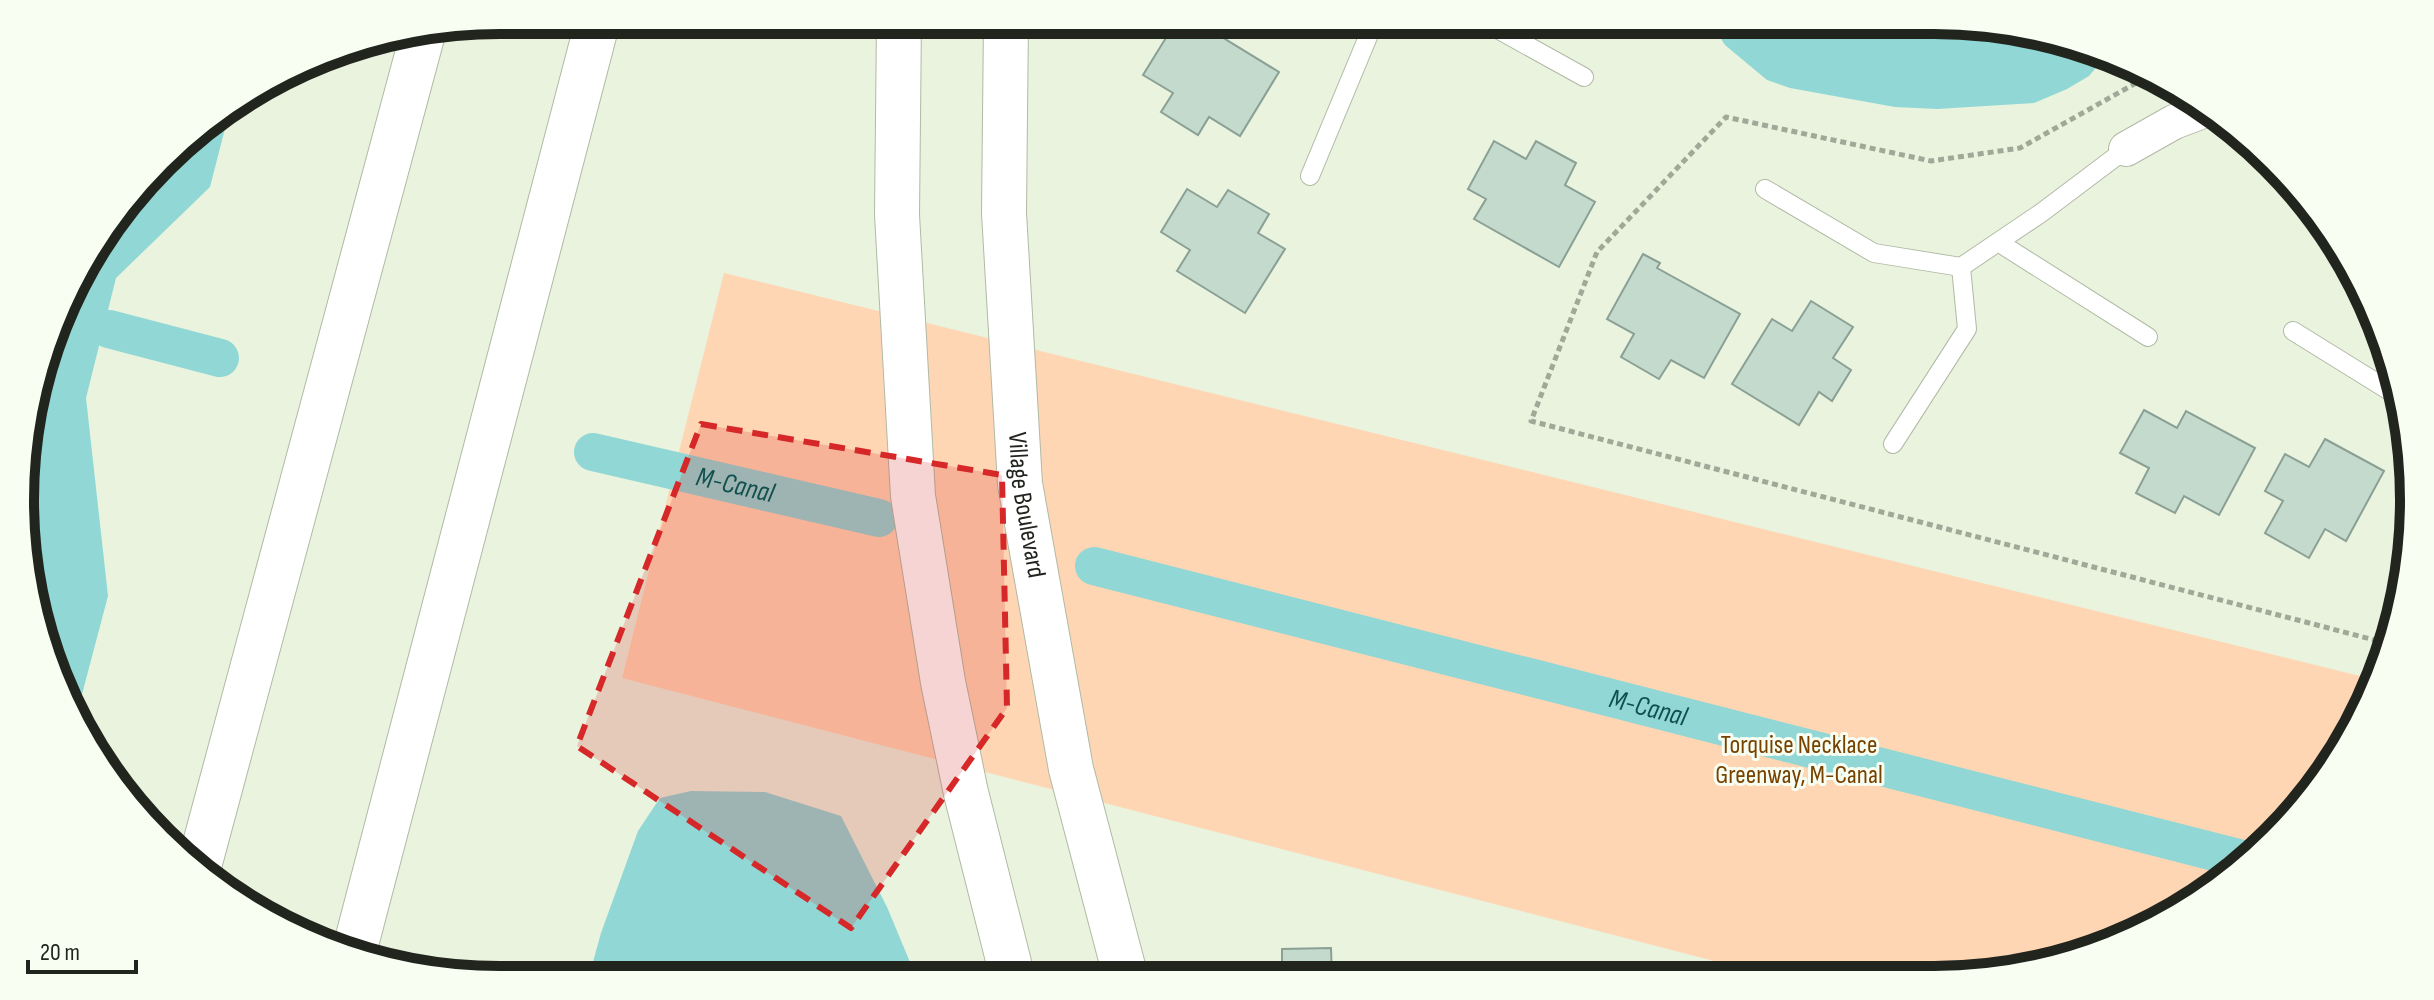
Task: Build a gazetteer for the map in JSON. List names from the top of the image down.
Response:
{
  "streets": {
    "main road": ["Village Boulevard"]
  },
  "water": ["M-Canal"],
  "parks": ["Torquise Necklace Greenway, M-Canal"],
  "scale_bar": "20 m"
}
